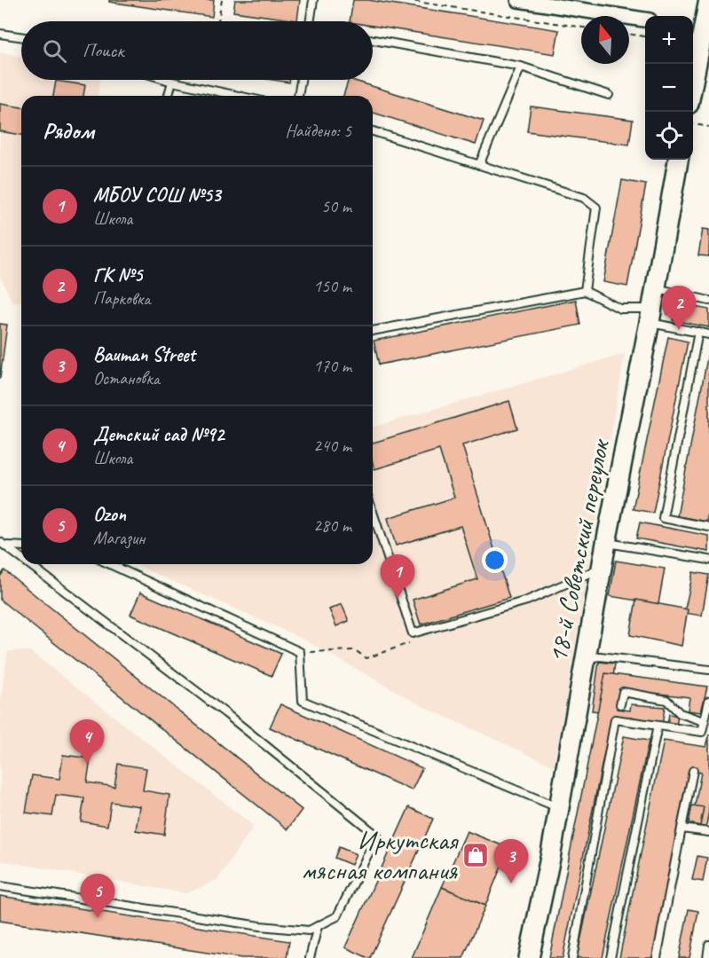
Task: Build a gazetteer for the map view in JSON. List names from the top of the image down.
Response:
{
  "streets": {
    "street": ["18-й Советский переулок"]
  },
  "places": {
    "shop": ["Иркутская мясная компания"]
  },
  "north": "top",
  "page": {
    "map_buttons": ["+", "−"],
    "search": "Поиск",
    "heading": ["Рядом", "Найдено: 5"],
    "list": [
      {
        "mark": "1",
        "name": "МБОУ СОШ №53",
        "note": "Школа",
        "value": "50 m"
      },
      {
        "mark": "2",
        "name": "ГК №5",
        "note": "Парковка",
        "value": "150 m"
      },
      {
        "mark": "3",
        "name": "Bauman Street",
        "note": "Остановка",
        "value": "170 m"
      },
      {
        "mark": "4",
        "name": "Детский сад №92",
        "note": "Школа",
        "value": "240 m"
      },
      {
        "mark": "5",
        "name": "Ozon",
        "note": "Магазин",
        "value": "280 m"
      }
    ],
    "pins": [
      "2",
      "1",
      "4",
      "3",
      "5"
    ]
  }
}
